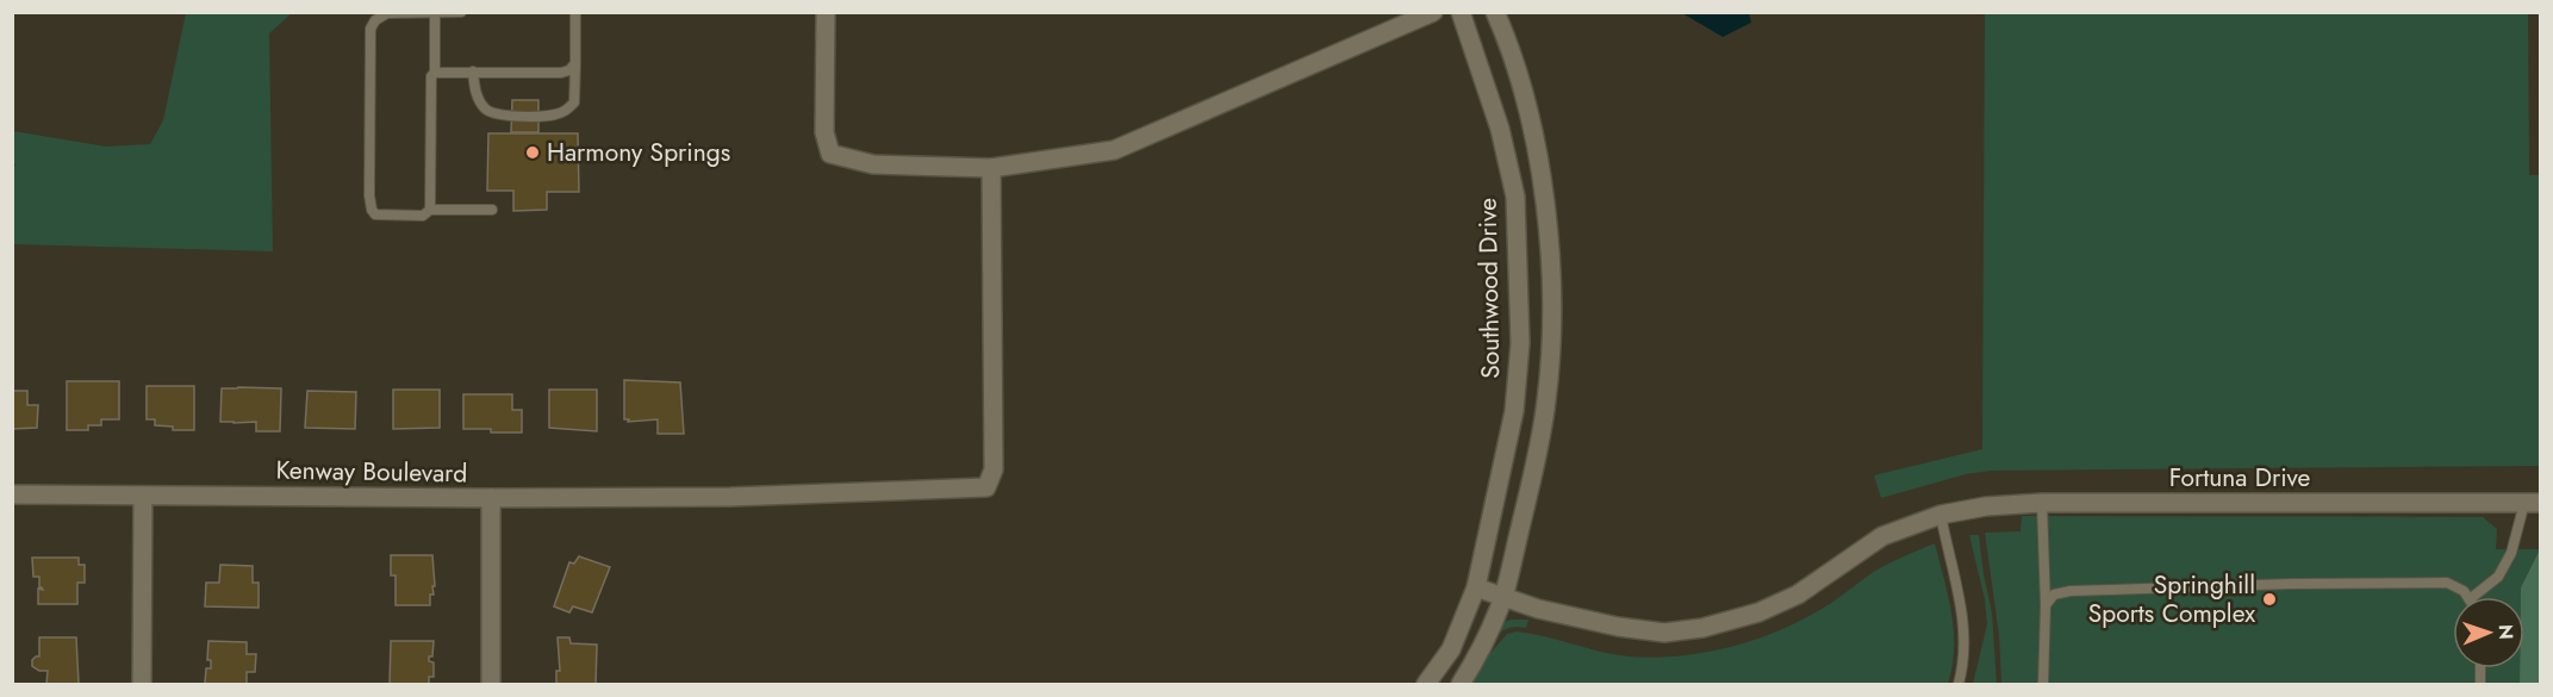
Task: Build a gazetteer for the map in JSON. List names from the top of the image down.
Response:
{
  "streets": {
    "street": ["Southwood Drive", "Kenway Boulevard", "Fortuna Drive"]
  },
  "crossings": [
    ["Southwood Drive", "Fortuna Drive"]
  ],
  "places": ["Harmony Springs", "Springhill Sports Complex"],
  "north": "right"
}
